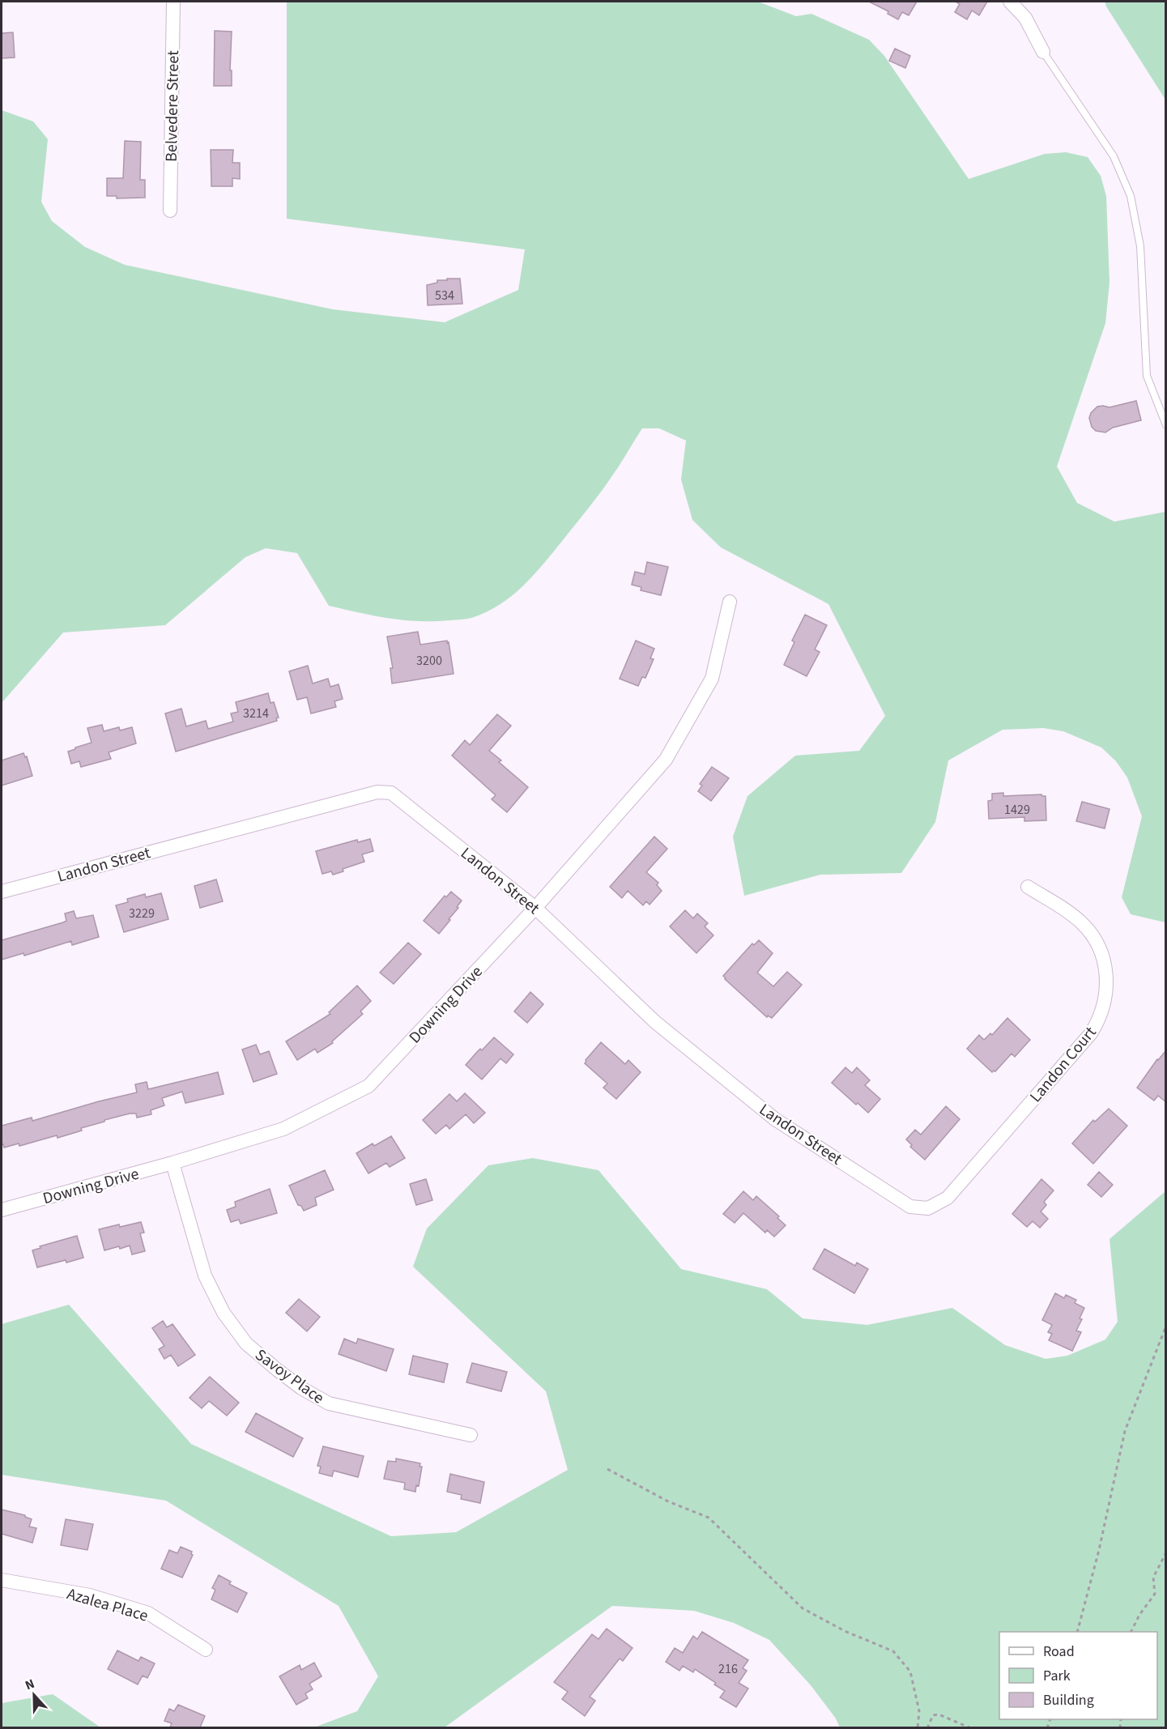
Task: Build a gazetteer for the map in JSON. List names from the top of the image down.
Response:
{
  "streets": {
    "street": [
      "Belvedere Street",
      "Landon Street",
      "Downing Drive",
      "Landon Court",
      "Savoy Place",
      "Azalea Place"
    ]
  },
  "crossings": [
    ["Landon Street", "Downing Drive"],
    ["Landon Street", "Landon Court"],
    ["Downing Drive", "Savoy Place"]
  ],
  "house_numbers": [
    "534",
    "3200",
    "3214",
    "1429",
    "3229",
    "216"
  ],
  "legend": ["Road", "Park", "Building"],
  "north": "top"
}
